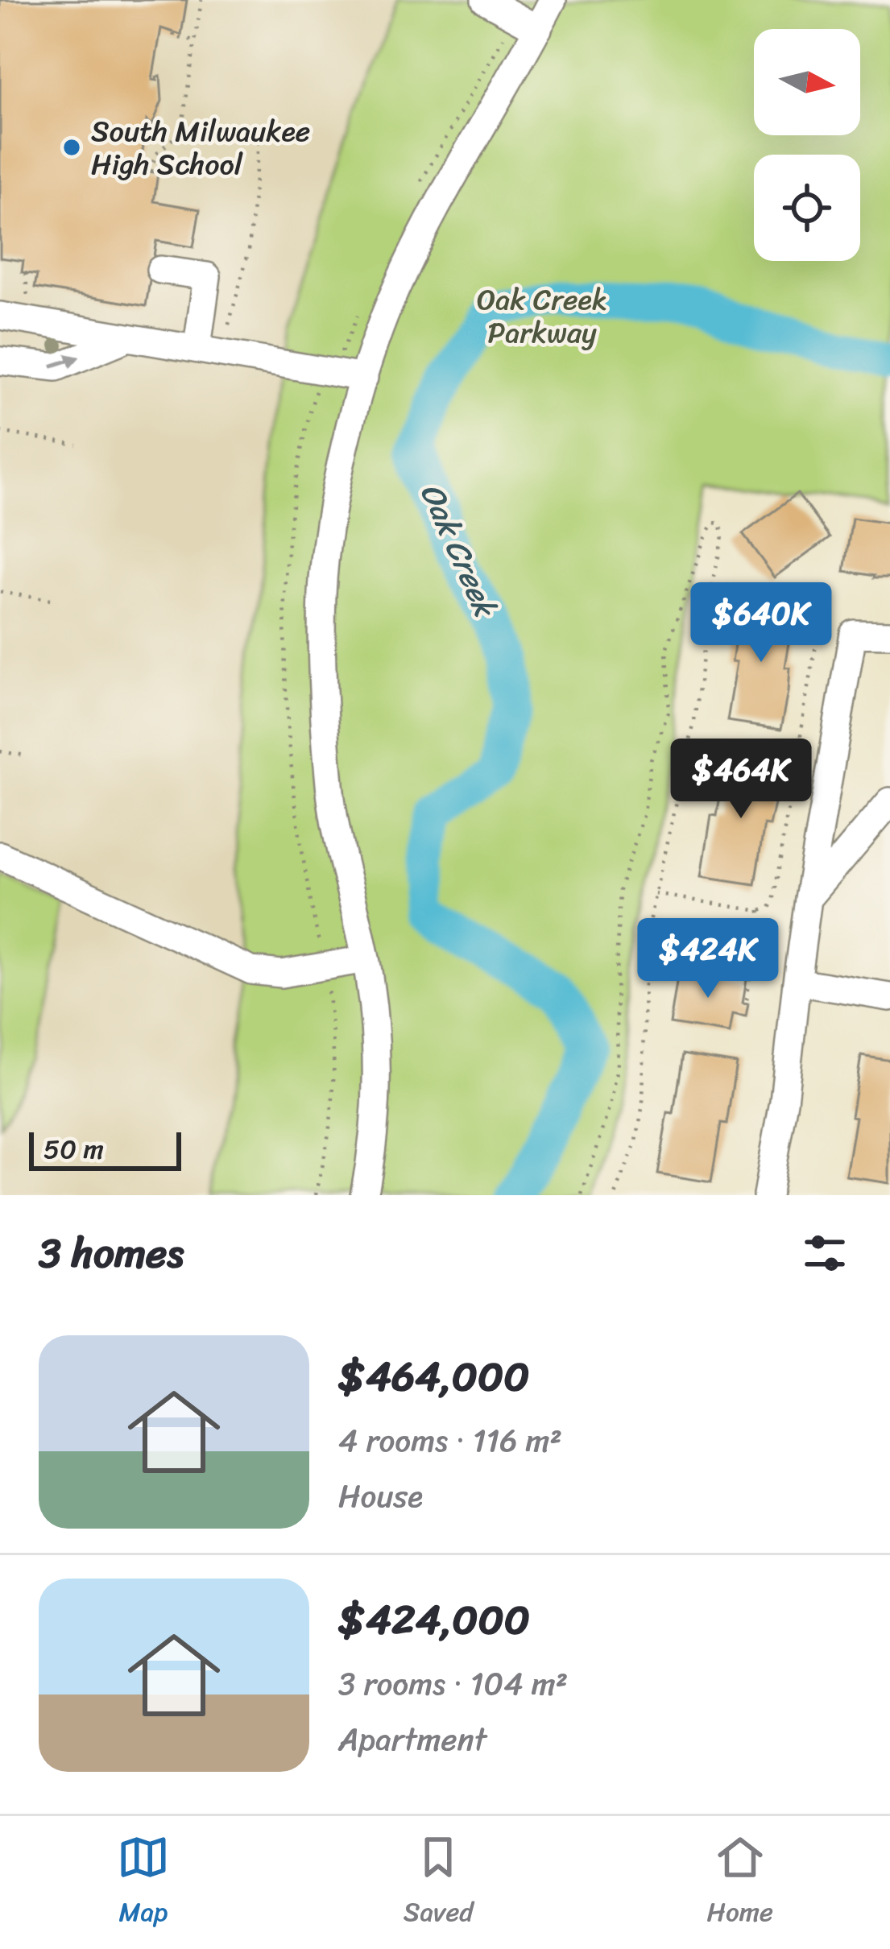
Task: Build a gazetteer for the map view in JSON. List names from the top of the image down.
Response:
{
  "water": ["Oak Creek"],
  "parks": ["Oak Creek Parkway"],
  "places": ["South Milwaukee High School"],
  "scale_bar": "50 m",
  "north": "right",
  "page": {
    "price": ["$640K", "$464K", "$424K"],
    "scale": "50 m",
    "heading": "3 homes",
    "list": [
      {
        "name": "$464,000",
        "note": "4 rooms · 116 m² · House"
      },
      {
        "name": "$424,000",
        "note": "3 rooms · 104 m² · Apartment"
      }
    ],
    "tabs": ["Map", "Saved", "Home"]
  }
}
